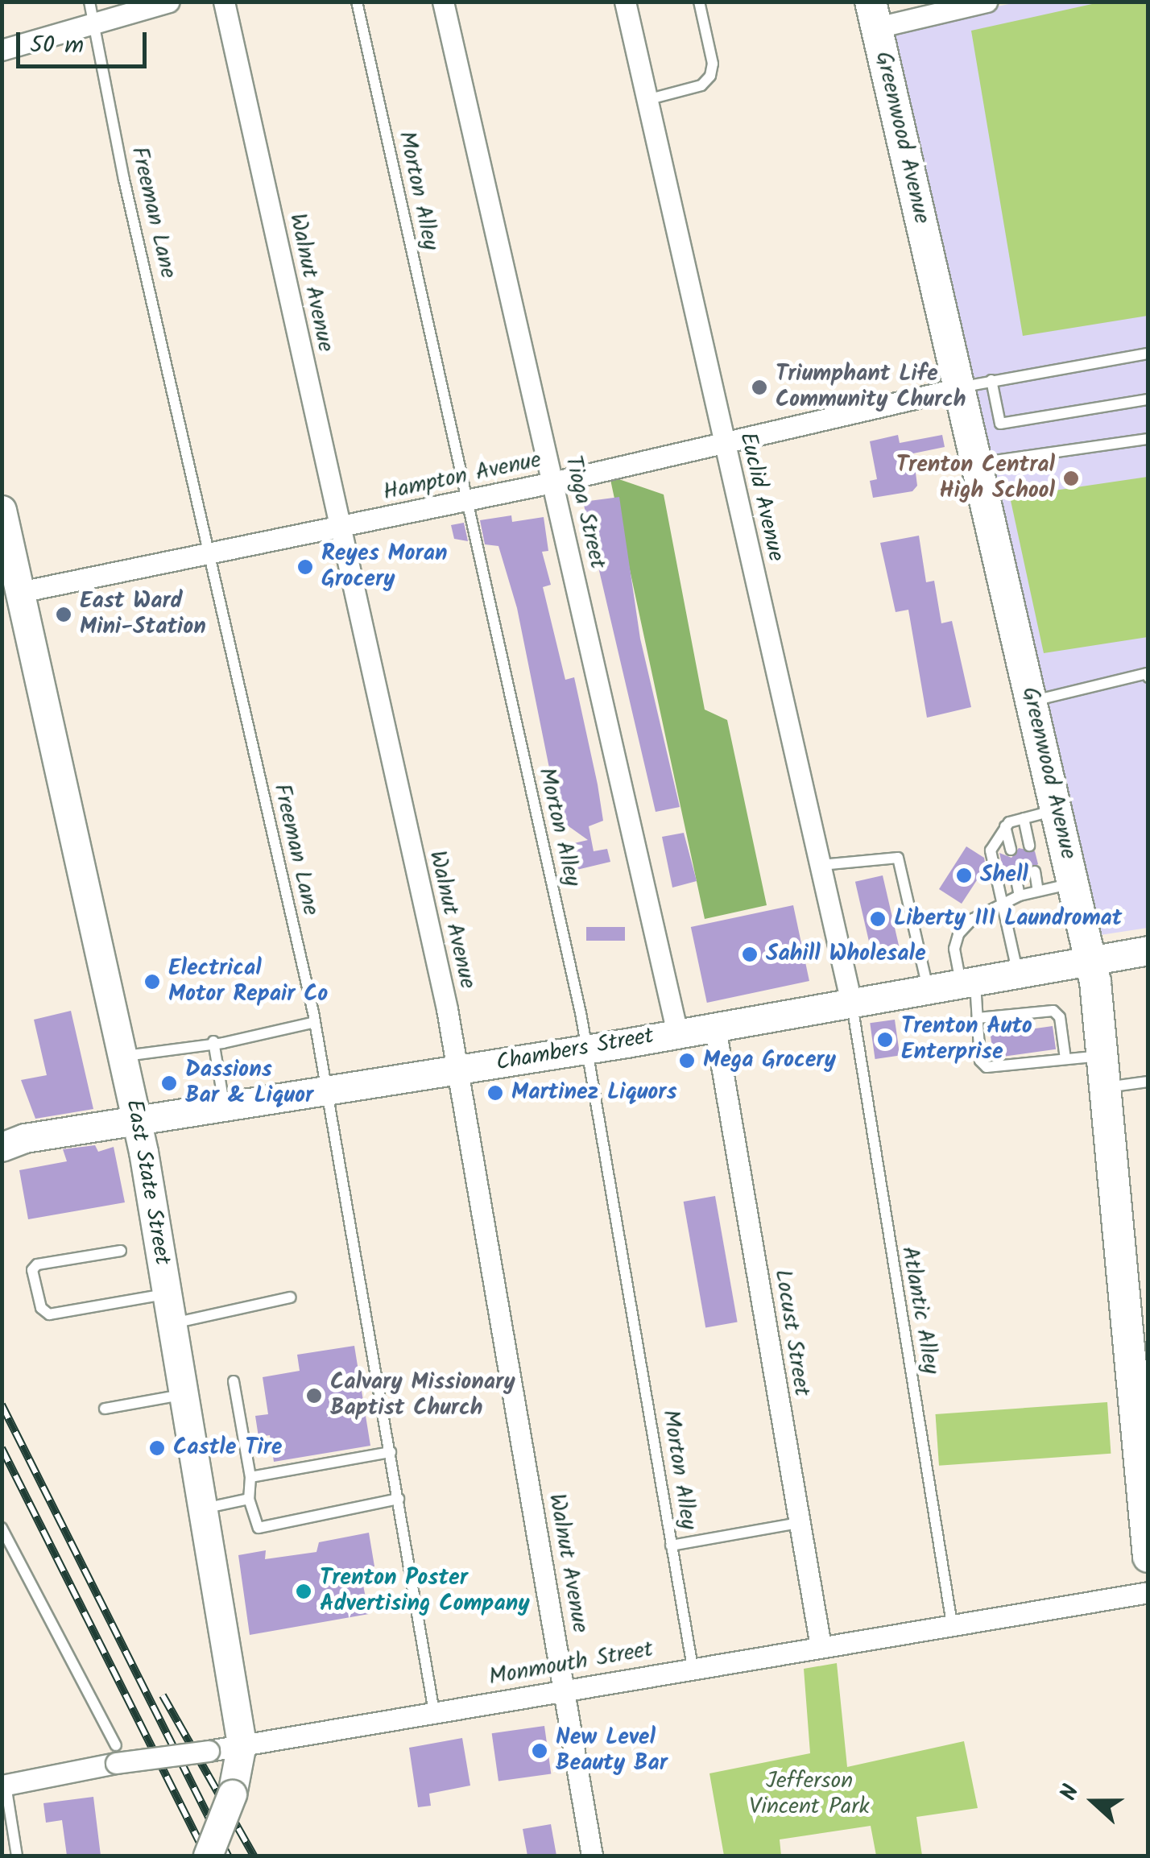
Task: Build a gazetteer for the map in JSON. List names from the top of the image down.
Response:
{
  "streets": {
    "main road": ["Greenwood Avenue"],
    "street": [
      "Walnut Avenue",
      "Hampton Avenue",
      "Euclid Avenue",
      "Tioga Street",
      "Chambers Street",
      "East State Street",
      "Locust Street",
      "Monmouth Street"
    ],
    "lane": ["Morton Alley", "Freeman Lane", "Atlantic Alley"]
  },
  "crossings": [
    ["Greenwood Avenue", "Hampton Avenue"],
    ["Greenwood Avenue", "Chambers Street"],
    ["Morton Alley", "Hampton Avenue"],
    ["Morton Alley", "Chambers Street"],
    ["Morton Alley", "Monmouth Street"],
    ["Freeman Lane", "Hampton Avenue"],
    ["Freeman Lane", "Chambers Street"],
    ["Freeman Lane", "Monmouth Street"],
    ["Walnut Avenue", "Hampton Avenue"],
    ["Walnut Avenue", "Chambers Street"],
    ["Walnut Avenue", "Monmouth Street"],
    ["Hampton Avenue", "Euclid Avenue"],
    ["Hampton Avenue", "Tioga Street"],
    ["Hampton Avenue", "East State Street"],
    ["Euclid Avenue", "Chambers Street"],
    ["Euclid Avenue", "Atlantic Alley"],
    ["Tioga Street", "Chambers Street"],
    ["Chambers Street", "East State Street"],
    ["Chambers Street", "Atlantic Alley"],
    ["Chambers Street", "Locust Street"],
    ["East State Street", "Monmouth Street"],
    ["Atlantic Alley", "Monmouth Street"],
    ["Locust Street", "Monmouth Street"]
  ],
  "parks": ["Jefferson Vincent Park"],
  "places": [
    "Triumphant Life Community Church",
    "Trenton Central High School",
    "Reyes Moran Grocery",
    "East Ward Mini-Station",
    "Shell",
    "Liberty III Laundromat",
    "Sahill Wholesale",
    "Electrical Motor Repair Co",
    "Trenton Auto Enterprise",
    "Mega Grocery",
    "Dassions Bar & Liquor",
    "Martinez Liquors",
    "Calvary Missionary Baptist Church",
    "Castle Tire",
    "Trenton Poster Advertising Company",
    "New Level Beauty Bar"
  ],
  "scale_bar": "50 m",
  "north": "left"
}
